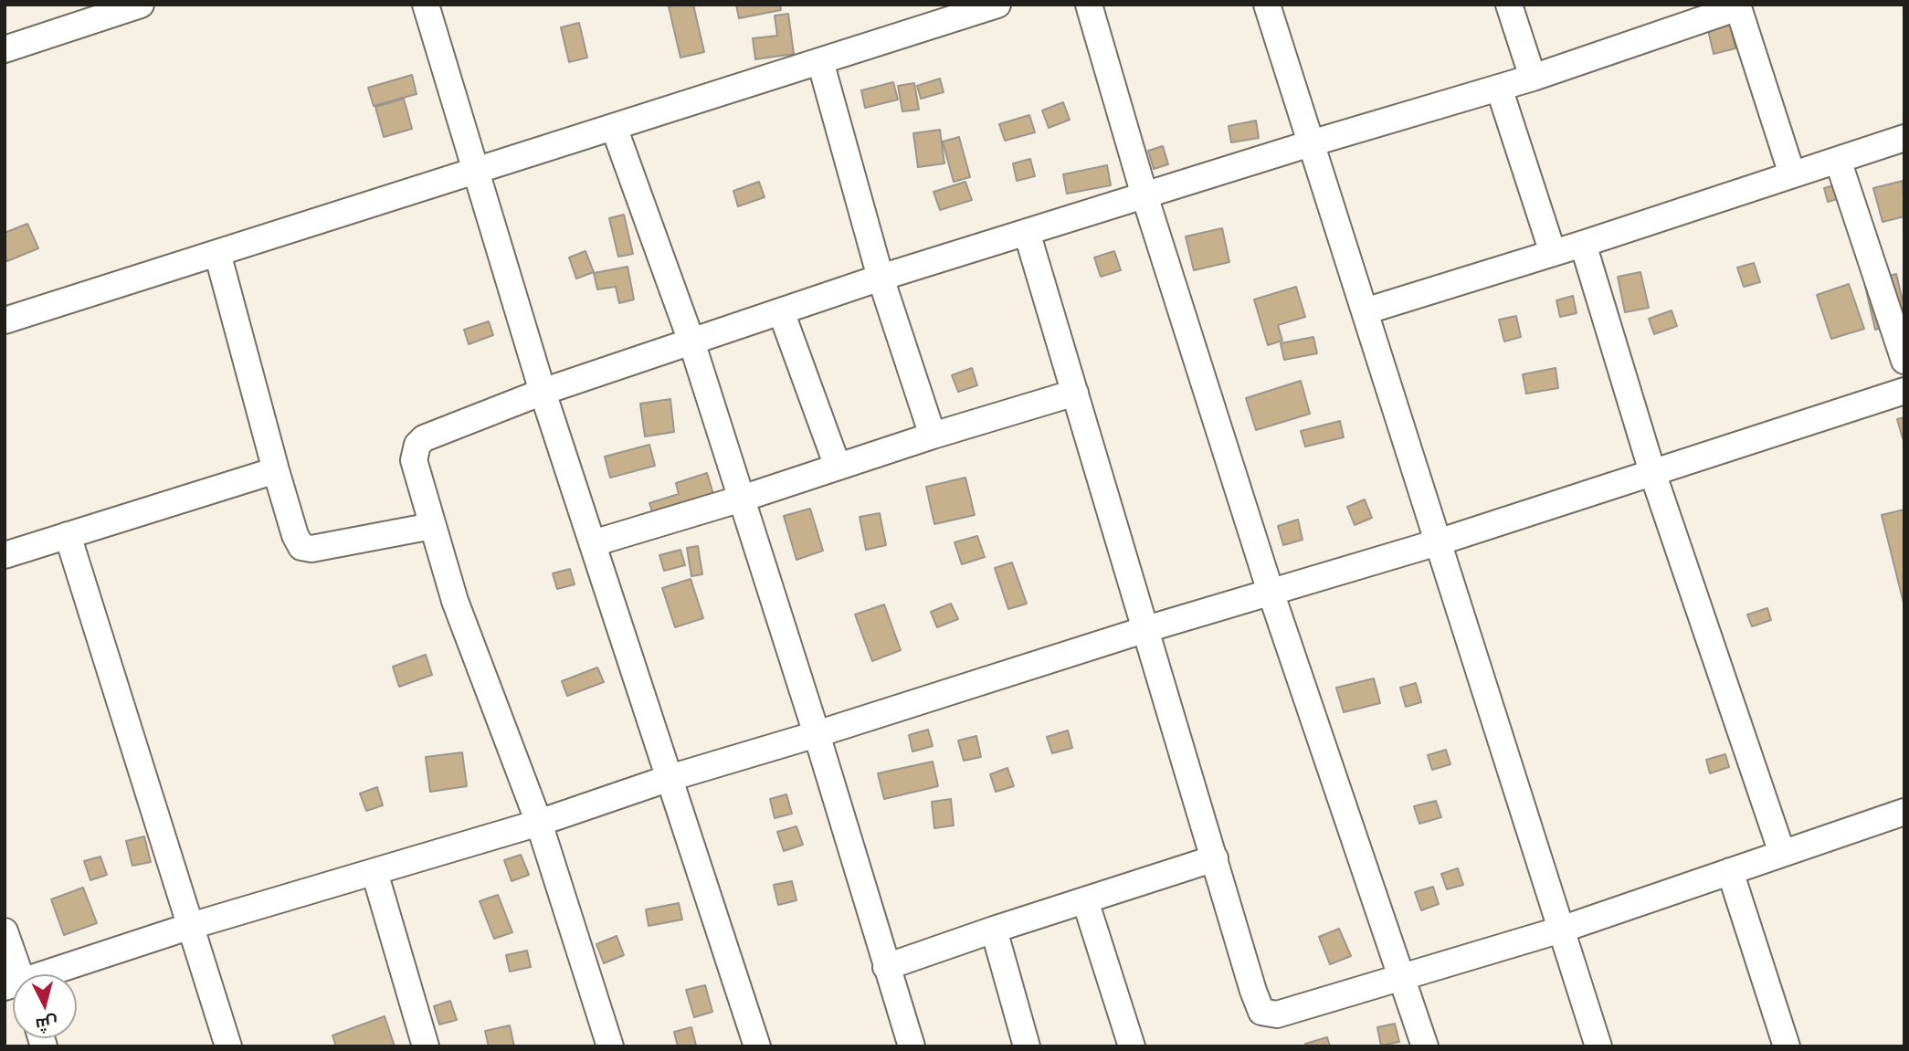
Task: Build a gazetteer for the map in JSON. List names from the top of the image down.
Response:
{
  "north": "bottom"
}
